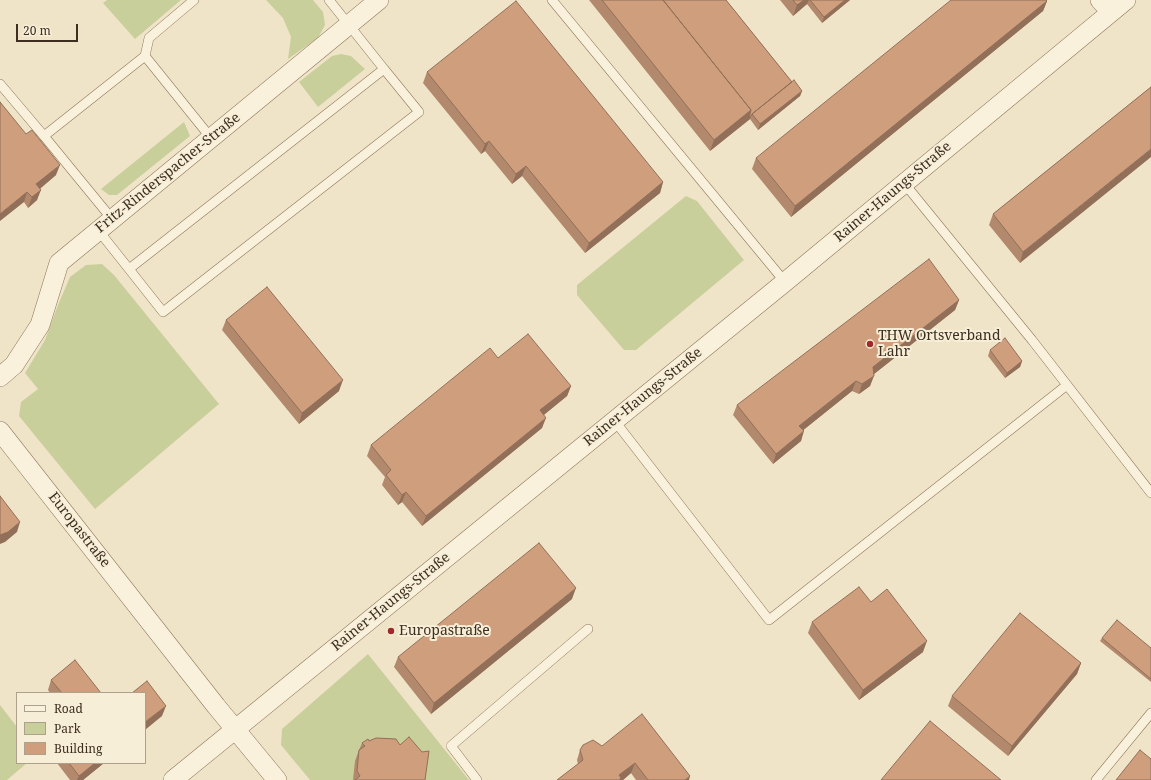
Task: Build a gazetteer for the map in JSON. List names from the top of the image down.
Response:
{
  "streets": {
    "street": ["Fritz-Rinderspacher-Straße", "Rainer-Haungs-Straße", "Europastraße"]
  },
  "crossings": [
    ["Rainer-Haungs-Straße", "Europastraße"]
  ],
  "places": ["THW Ortsverband Lahr", "Europastraße"],
  "legend": ["Road", "Park", "Building"],
  "scale_bar": "20 m"
}
